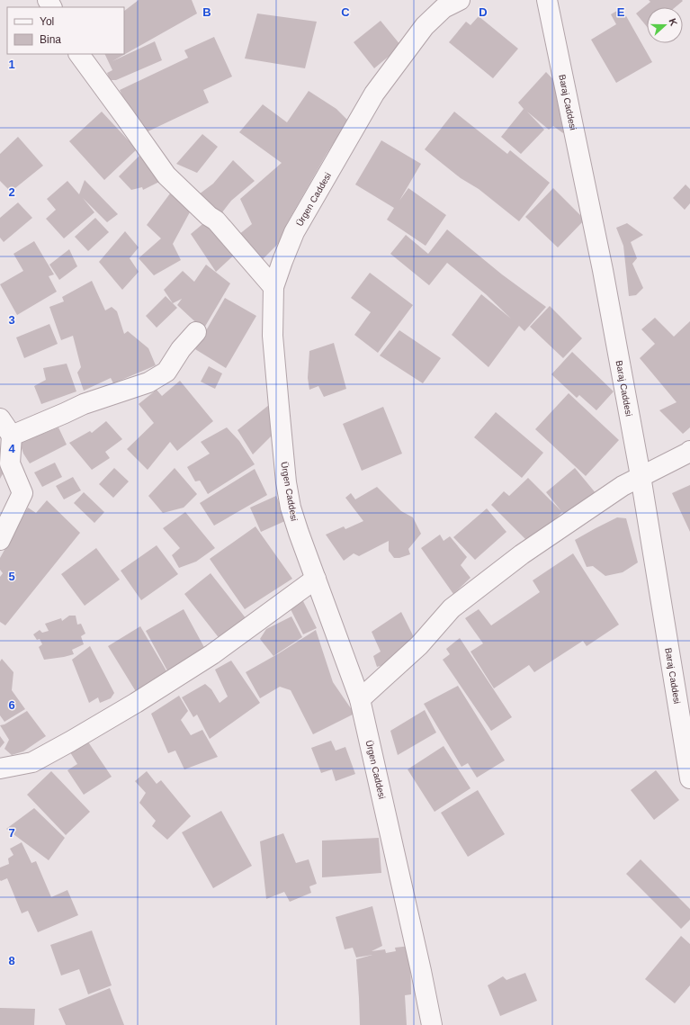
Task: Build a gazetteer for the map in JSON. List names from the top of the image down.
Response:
{
  "streets": {
    "street": ["Baraj Caddesi", "Ürgen Caddesi"]
  },
  "legend": ["Yol", "Bina"],
  "north": "right",
  "grid": {
    "columns": [
      "B",
      "C",
      "D",
      "E"
    ],
    "rows": [
      "1",
      "2",
      "3",
      "4",
      "5",
      "6",
      "7",
      "8"
    ]
  }
}
